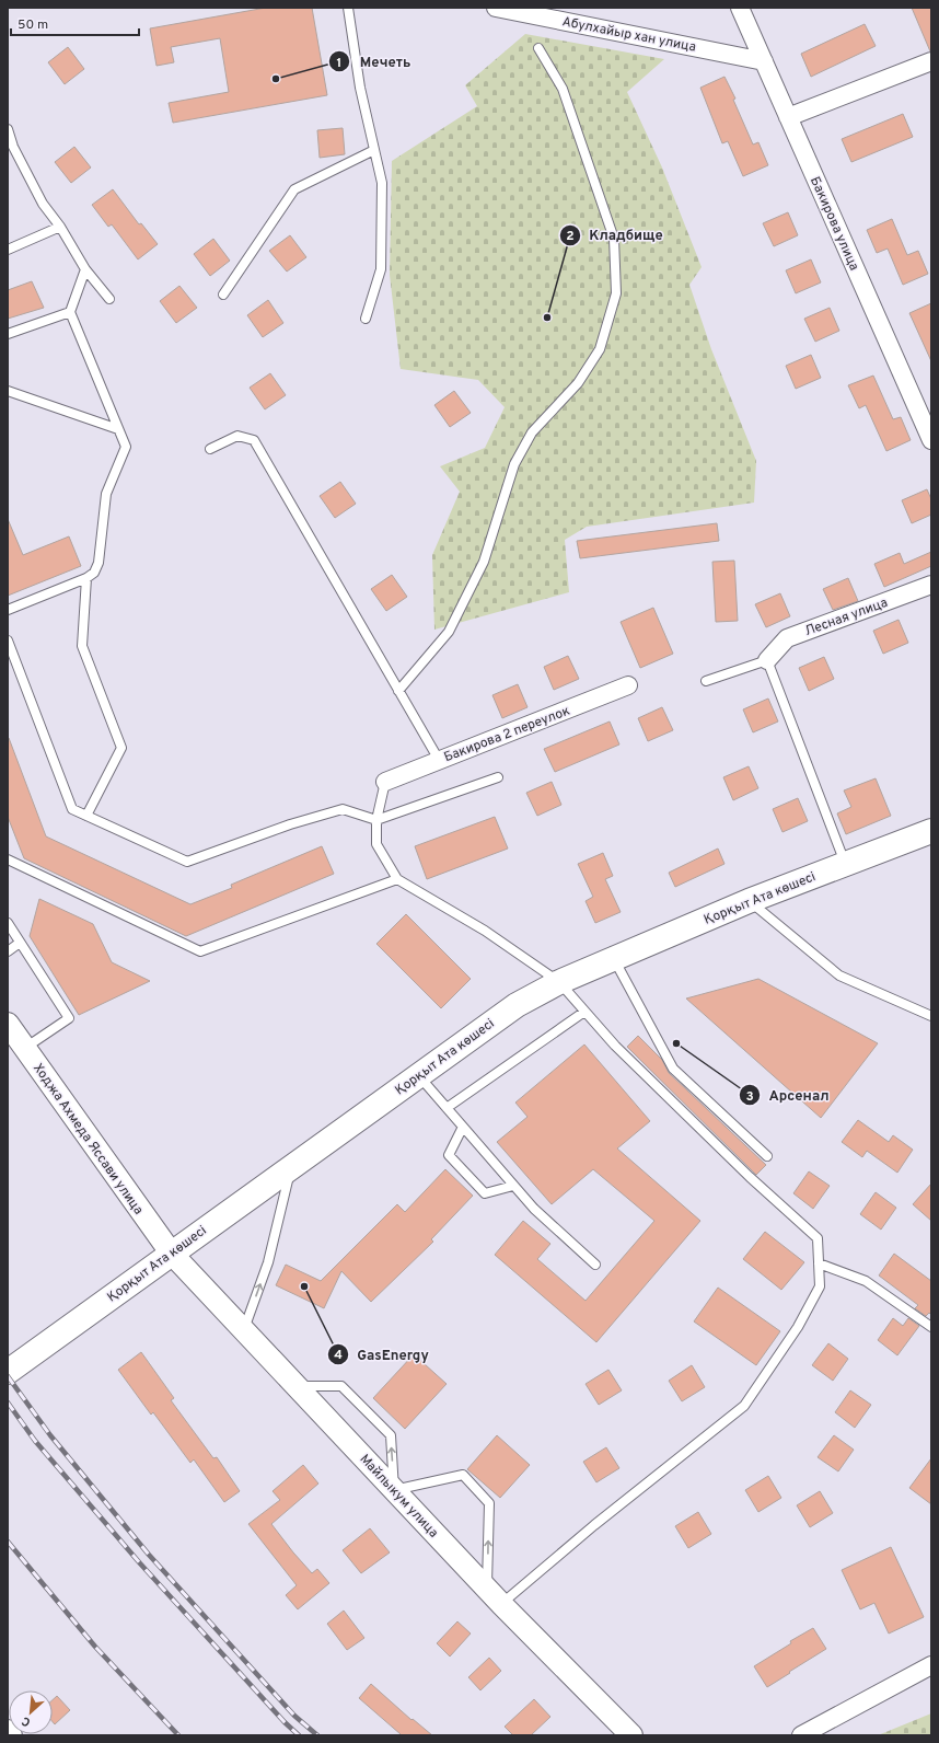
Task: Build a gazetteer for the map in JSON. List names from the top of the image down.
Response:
{
  "streets": {
    "main road": ["Қорқыт Ата көшесі"],
    "street": [
      "Абулхайыр хан улица",
      "Бакирова улица",
      "Лесная улица",
      "Бакирова 2 переулок",
      "Ходжа Ахмеда Яссави улица",
      "Майлыкум улица"
    ]
  },
  "crossings": [
    ["Абулхайыр хан улица", "Бакирова улица"],
    ["Қорқыт Ата көшесі", "Ходжа Ахмеда Яссави улица"],
    ["Қорқыт Ата көшесі", "Майлыкум улица"],
    ["Ходжа Ахмеда Яссави улица", "Майлыкум улица"]
  ],
  "places": [
    "Мечеть",
    "Кладбище",
    "Арсенал",
    "GasEnergy"
  ],
  "scale_bar": "50 m",
  "north": "bottom left"
}
